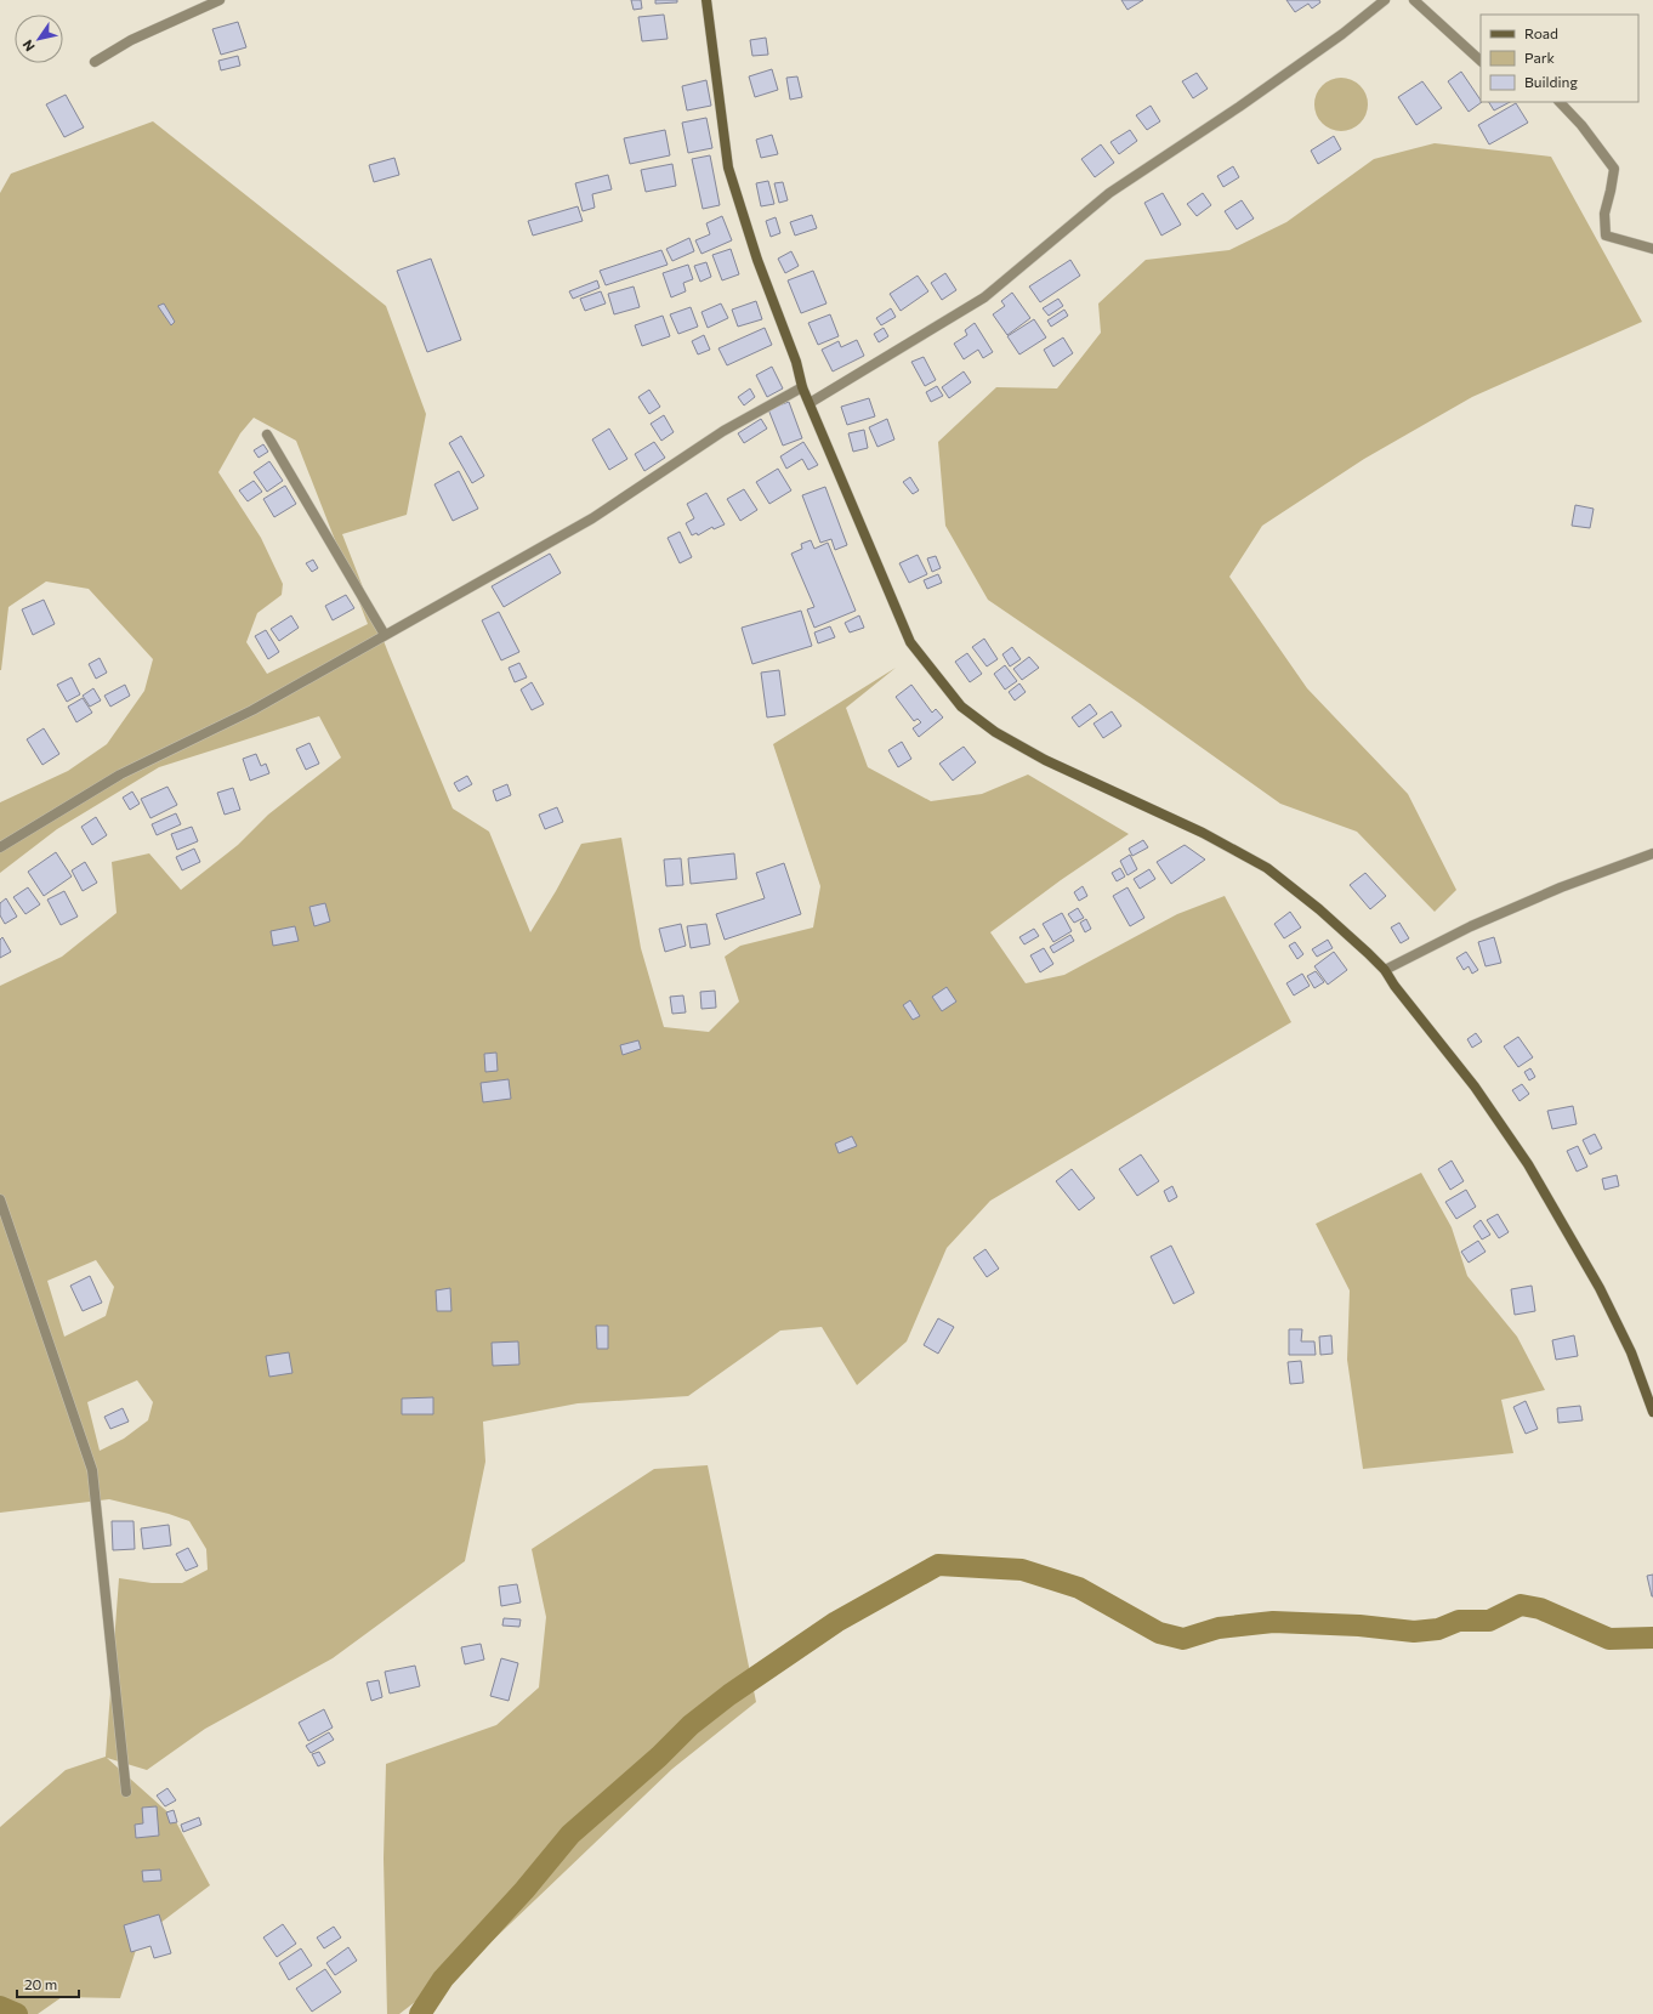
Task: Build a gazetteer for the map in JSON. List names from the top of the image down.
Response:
{
  "legend": ["Road", "Park", "Building"],
  "scale_bar": "20 m",
  "north": "bottom left"
}
